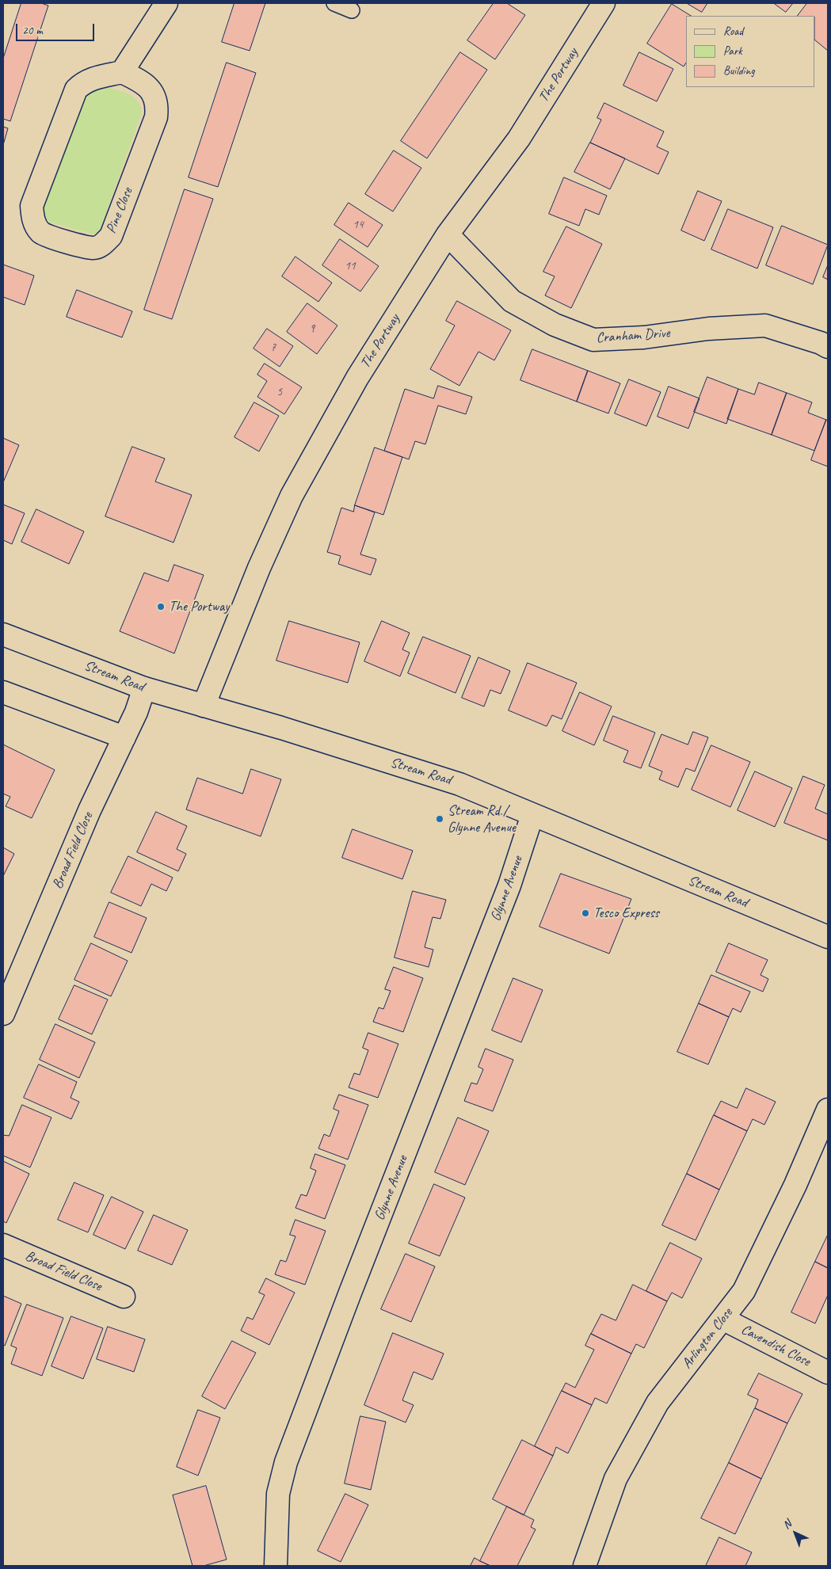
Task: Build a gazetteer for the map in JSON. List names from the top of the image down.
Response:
{
  "streets": {
    "main road": [
      "The Portway",
      "Pine Close",
      "Cranham Drive",
      "Stream Road",
      "Broad Field Close",
      "Glynne Avenue",
      "Arlington Close",
      "Cavendish Close"
    ]
  },
  "crossings": [
    ["The Portway", "Cranham Drive"],
    ["The Portway", "Stream Road"],
    ["Stream Road", "Broad Field Close"],
    ["Stream Road", "Glynne Avenue"],
    ["Arlington Close", "Cavendish Close"]
  ],
  "places": ["The Portway", "Stream Rd / Glynne Avenue", "Tesco Express"],
  "house_numbers": [
    "14",
    "11",
    "9",
    "7",
    "5"
  ],
  "legend": ["Road", "Park", "Building"],
  "scale_bar": "20 m",
  "north": "top left"
}
